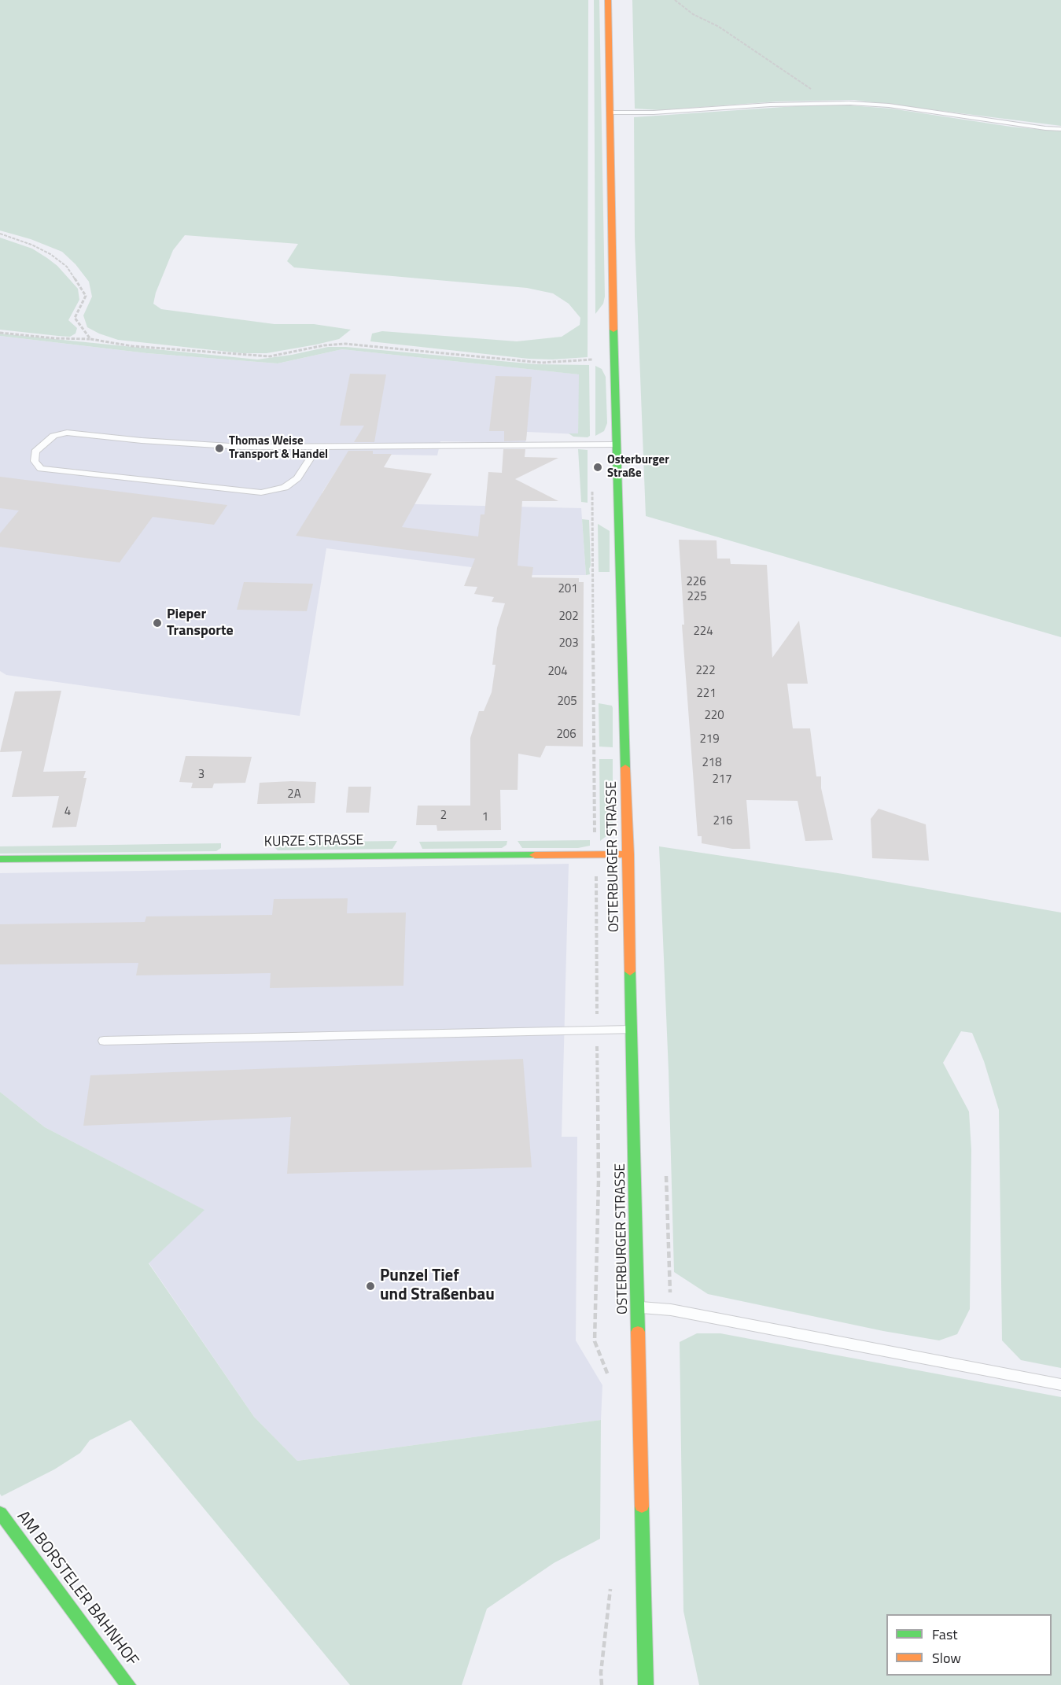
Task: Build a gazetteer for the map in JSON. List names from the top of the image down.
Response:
{
  "streets": {
    "street": ["KURZE STRASSE", "OSTERBURGER STRASSE", "AM BORSTELER BAHNHOF"]
  },
  "crossings": [
    ["KURZE STRASSE", "OSTERBURGER STRASSE"]
  ],
  "places": [
    "Thomas Weise Transport & Handel",
    "Osterburger Straße",
    "Pieper Transporte",
    "Punzel Tief und Straßenbau"
  ],
  "house_numbers": [
    "226",
    "201",
    "225",
    "202",
    "224",
    "203",
    "222",
    "204",
    "221",
    "205",
    "220",
    "206",
    "219",
    "218",
    "3",
    "217",
    "2A",
    "4",
    "2",
    "1",
    "216"
  ],
  "legend": ["Fast", "Slow"]
}
